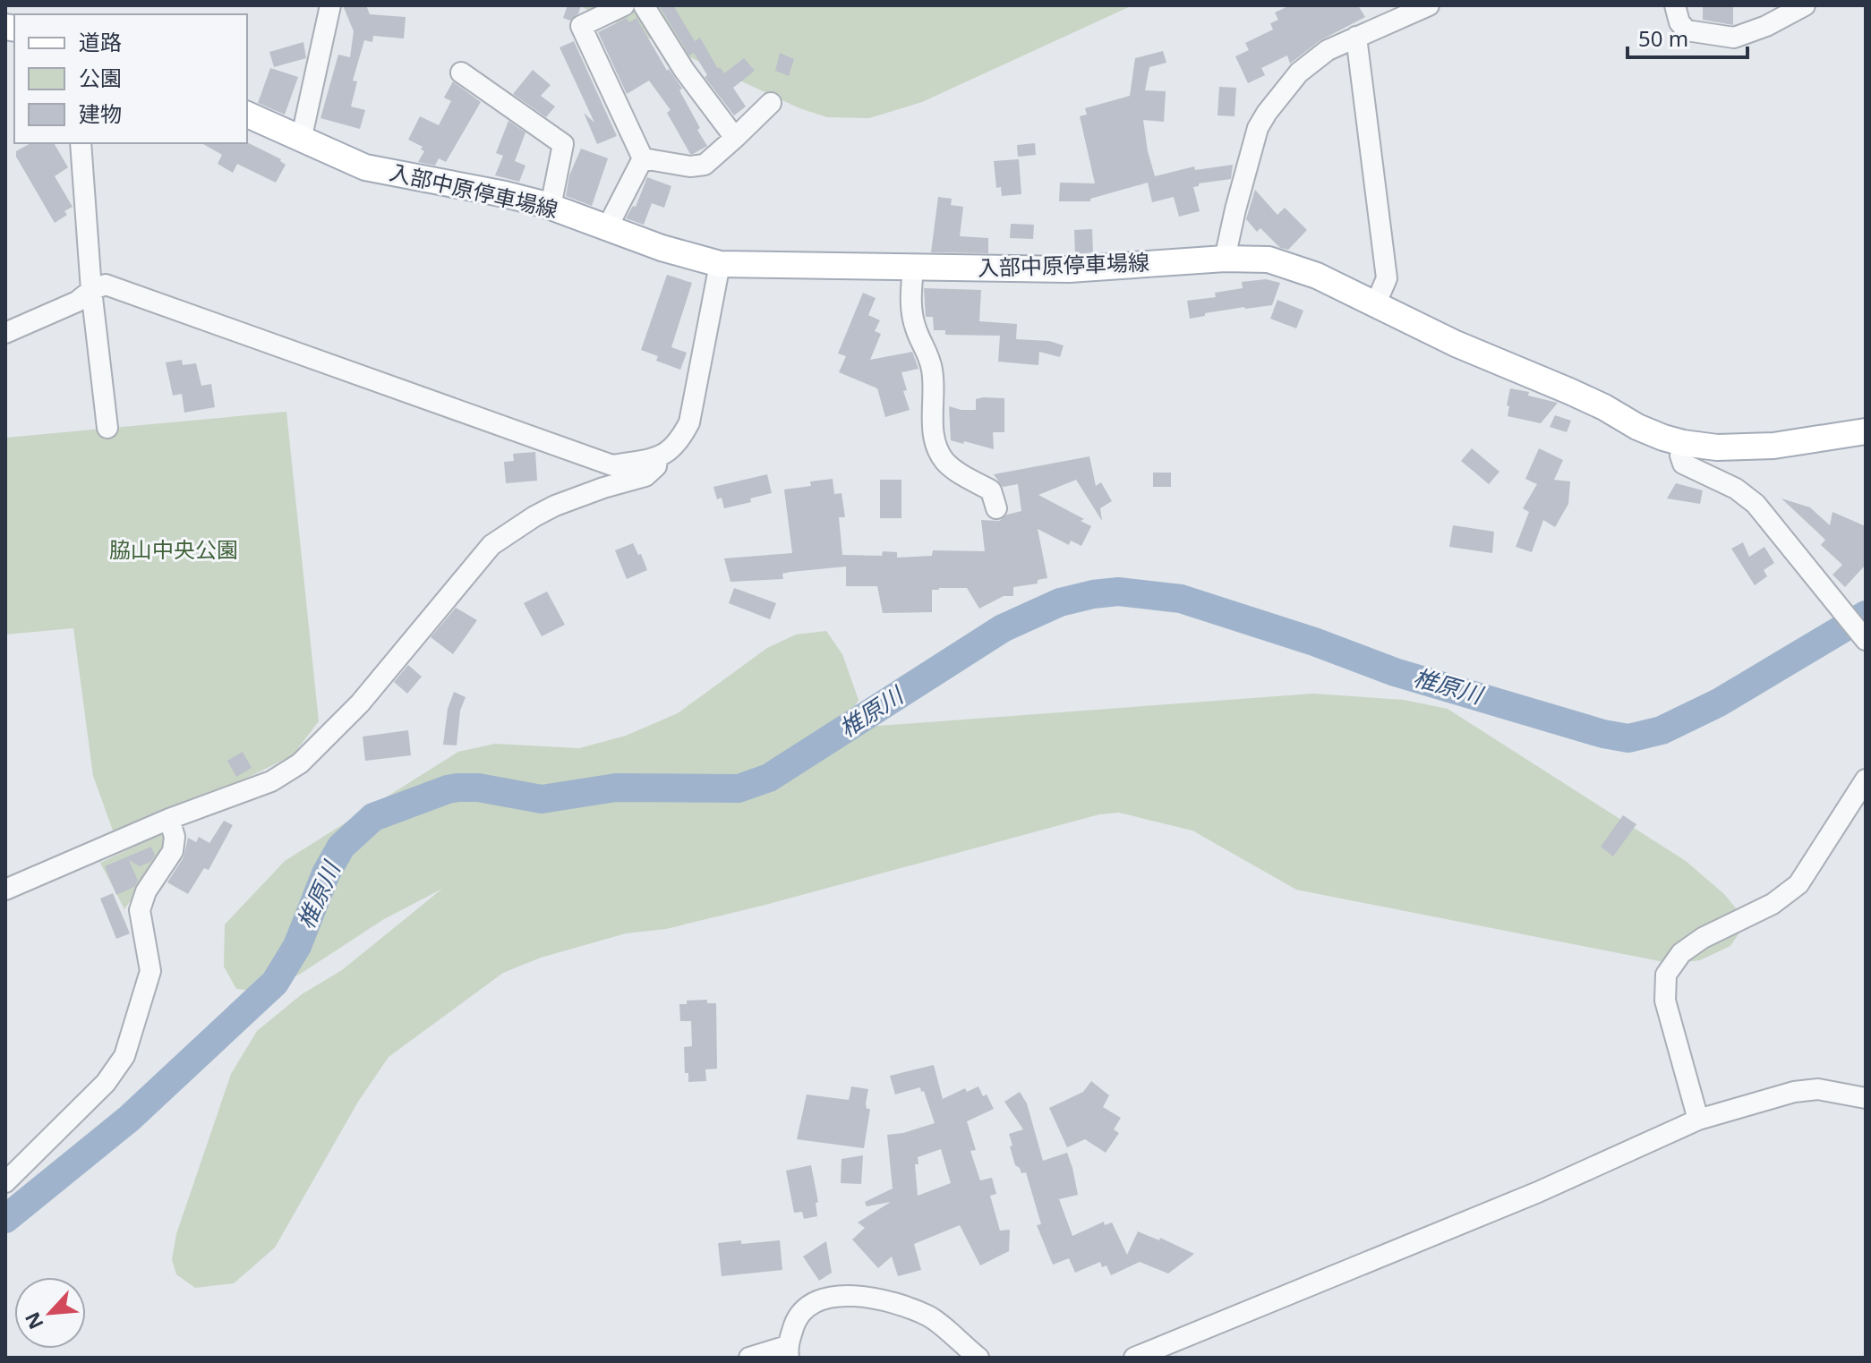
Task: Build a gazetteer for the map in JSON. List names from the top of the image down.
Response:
{
  "streets": {
    "main road": ["入部中原停車場線"]
  },
  "water": ["椎原川"],
  "parks": ["脇山中央公園"],
  "legend": ["道路", "公園", "建物"],
  "scale_bar": "50 m",
  "north": "bottom left"
}
